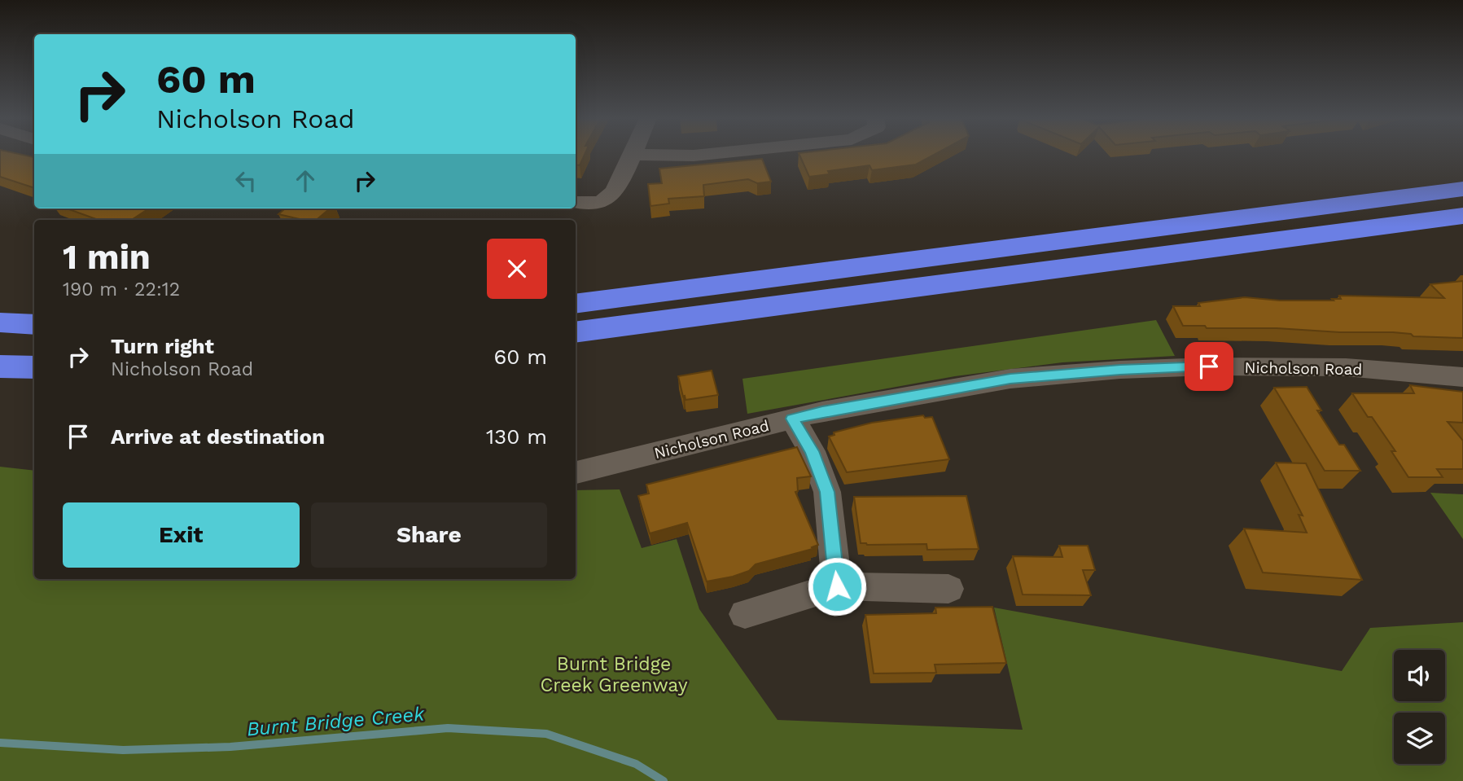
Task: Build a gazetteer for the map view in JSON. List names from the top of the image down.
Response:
{
  "streets": {
    "street": ["Nicholson Road"]
  },
  "water": ["Burnt Bridge Creek"],
  "parks": ["Burnt Bridge Creek Greenway"],
  "page": {
    "turn": ["60 m", "Nicholson Road"],
    "heading": ["1 min", "190 m · 22:12"],
    "list": [
      {
        "name": "Turn right",
        "note": "Nicholson Road",
        "value": "60 m"
      },
      {
        "name": "Arrive at destination",
        "value": "130 m"
      }
    ],
    "buttons": ["Exit", "Share"]
  }
}
